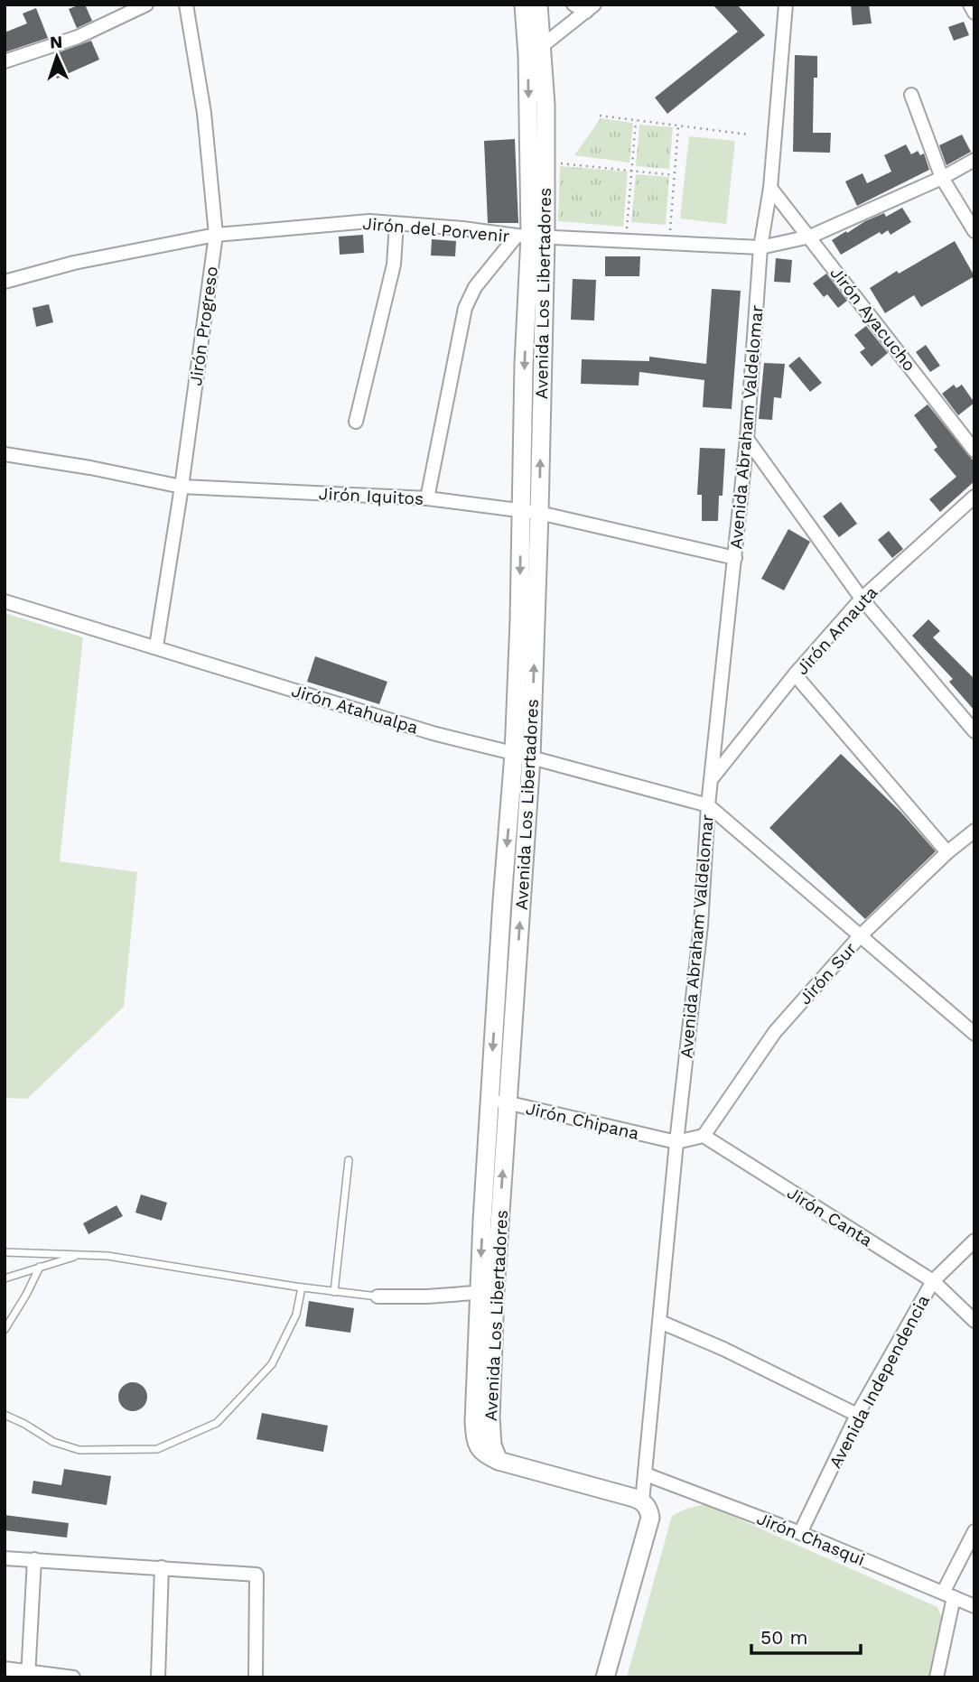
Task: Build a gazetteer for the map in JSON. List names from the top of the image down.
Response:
{
  "streets": {
    "street": [
      "Jirón del Porvenir",
      "Avenida Los Libertadores",
      "Jirón Ayacucho",
      "Jirón Progreso",
      "Avenida Abraham Valdelomar",
      "Jirón Iquitos",
      "Jirón Amauta",
      "Jirón Atahualpa",
      "Jirón Sur",
      "Jirón Chipana",
      "Jirón Canta",
      "Avenida Independencia",
      "Jirón Chasqui"
    ]
  },
  "crossings": [
    ["Jirón del Porvenir", "Avenida Los Libertadores"],
    ["Jirón del Porvenir", "Jirón Ayacucho"],
    ["Jirón del Porvenir", "Jirón Progreso"],
    ["Jirón del Porvenir", "Avenida Abraham Valdelomar"],
    ["Avenida Los Libertadores", "Avenida Abraham Valdelomar"],
    ["Avenida Los Libertadores", "Jirón Iquitos"],
    ["Avenida Los Libertadores", "Jirón Atahualpa"],
    ["Avenida Los Libertadores", "Jirón Chipana"],
    ["Jirón Ayacucho", "Avenida Abraham Valdelomar"],
    ["Jirón Progreso", "Jirón Iquitos"],
    ["Jirón Progreso", "Jirón Atahualpa"],
    ["Avenida Abraham Valdelomar", "Jirón Iquitos"],
    ["Avenida Abraham Valdelomar", "Jirón Amauta"],
    ["Avenida Abraham Valdelomar", "Jirón Atahualpa"],
    ["Avenida Abraham Valdelomar", "Jirón Chipana"],
    ["Avenida Abraham Valdelomar", "Jirón Chasqui"],
    ["Jirón Sur", "Jirón Canta"],
    ["Jirón Canta", "Avenida Independencia"],
    ["Avenida Independencia", "Jirón Chasqui"]
  ],
  "scale_bar": "50 m",
  "north": "top"
}
